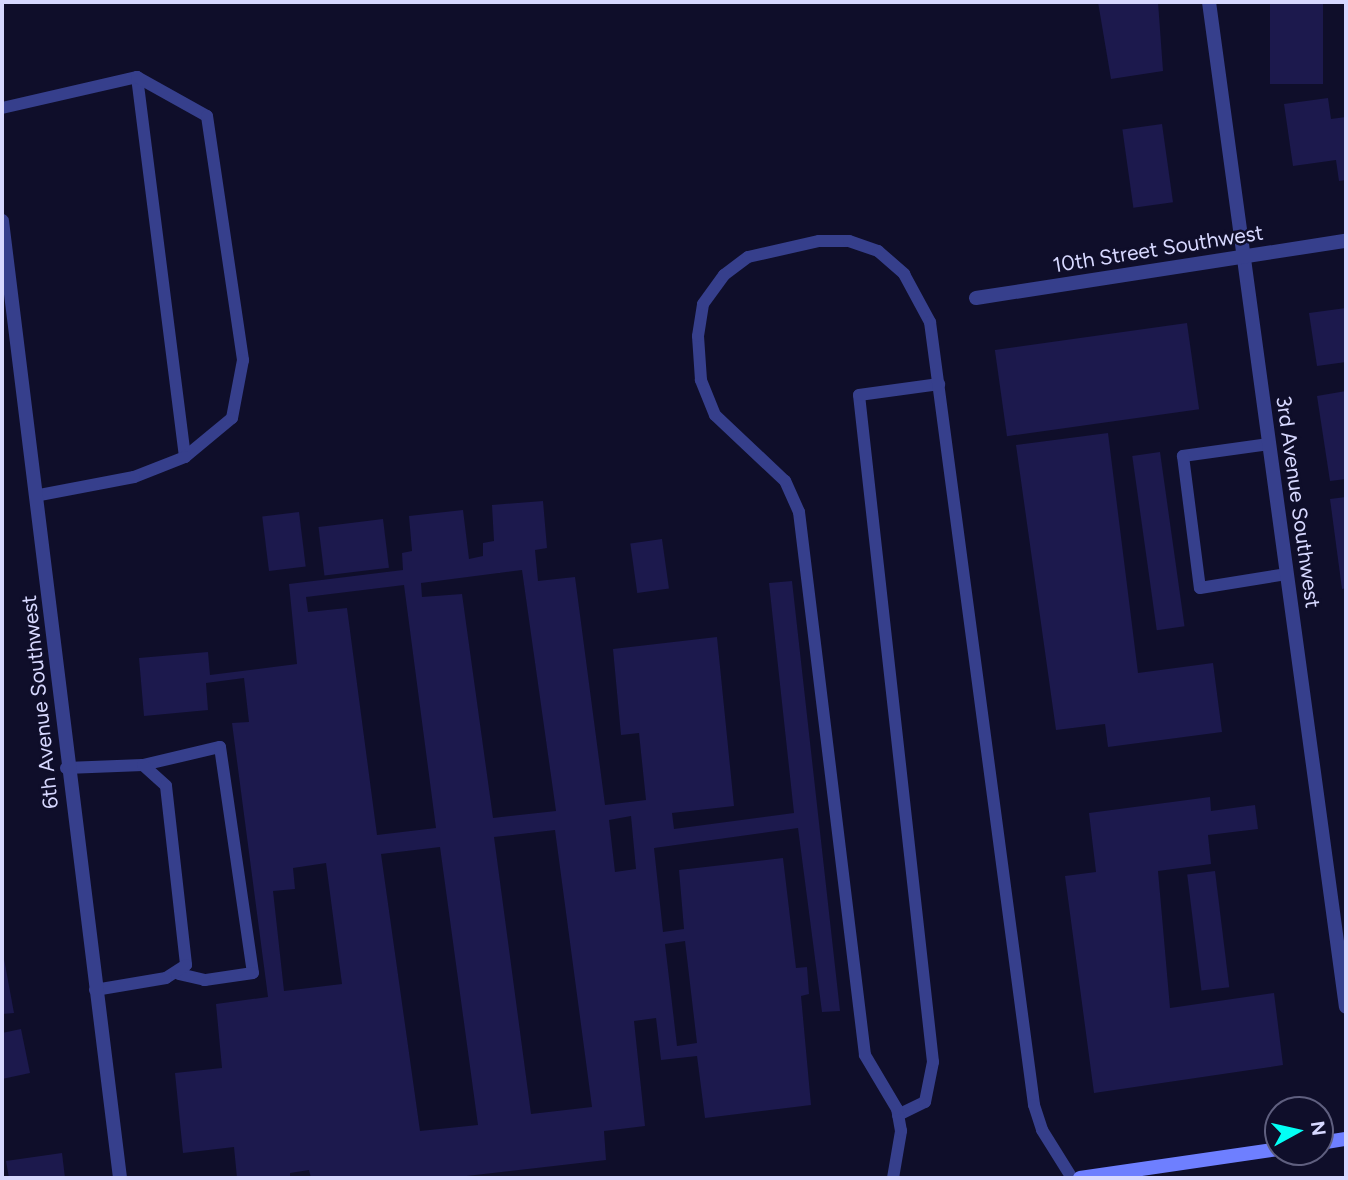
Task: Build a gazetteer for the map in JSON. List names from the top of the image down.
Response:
{
  "streets": {
    "street": ["10th Street Southwest", "3rd Avenue Southwest", "6th Avenue Southwest"]
  },
  "crossings": [
    ["10th Street Southwest", "3rd Avenue Southwest"]
  ],
  "north": "right"
}
